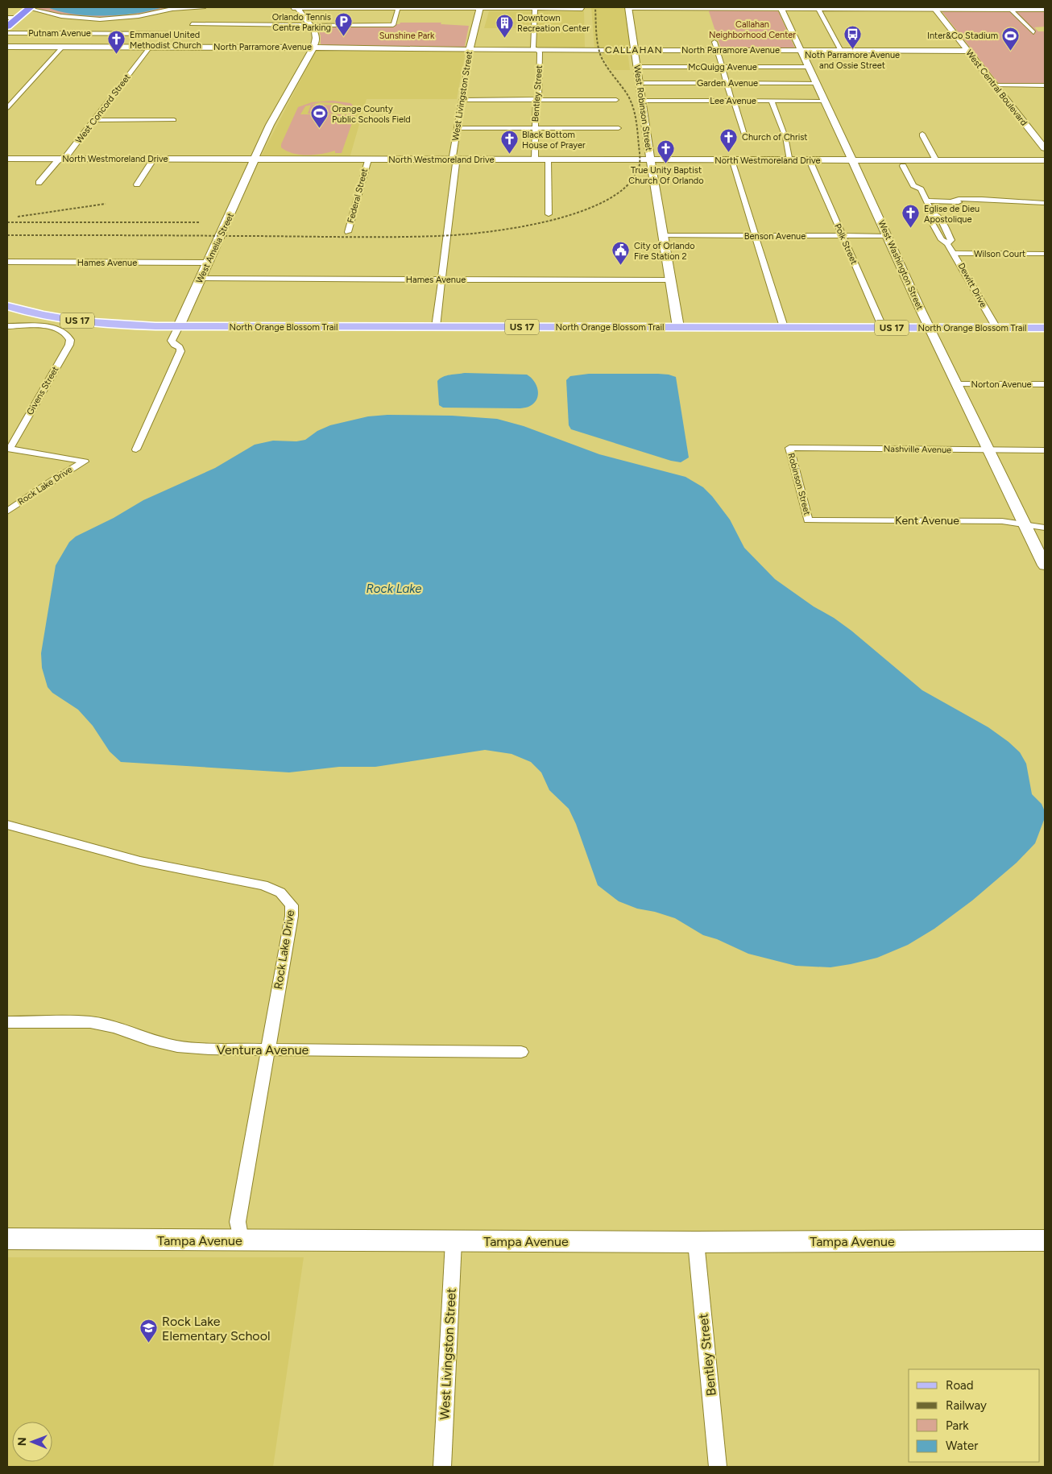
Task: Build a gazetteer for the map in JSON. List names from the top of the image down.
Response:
{
  "streets": {
    "main road": ["US 17", "North Orange Blossom Trail"],
    "street": [
      "Putnam Avenue",
      "North Parramore Avenue",
      "McQuigg Avenue",
      "Garden Avenue",
      "West Central Boulevard",
      "Bentley Street",
      "West Livingston Street",
      "Lee Avenue",
      "West Robinson Street",
      "West Concord Street",
      "North Westmoreland Drive",
      "Federal Street",
      "Benson Avenue",
      "Polk Street",
      "West Amelia Street",
      "Wilson Court",
      "Hames Avenue",
      "West Washington Street",
      "Dewitt Drive",
      "Norton Avenue",
      "Givens Street",
      "Nashville Avenue",
      "Robinson Street",
      "Rock Lake Drive",
      "Kent Avenue",
      "Ventura Avenue",
      "Tampa Avenue"
    ]
  },
  "crossings": [
    ["Putnam Avenue", "North Parramore Avenue"],
    ["North Parramore Avenue", "West Central Boulevard"],
    ["North Parramore Avenue", "Bentley Street"],
    ["North Parramore Avenue", "West Livingston Street"],
    ["North Parramore Avenue", "West Robinson Street"],
    ["North Parramore Avenue", "West Concord Street"],
    ["North Parramore Avenue", "West Amelia Street"],
    ["North Parramore Avenue", "West Washington Street"],
    ["McQuigg Avenue", "West Robinson Street"],
    ["McQuigg Avenue", "West Washington Street"],
    ["Garden Avenue", "West Robinson Street"],
    ["Garden Avenue", "West Washington Street"],
    ["Bentley Street", "North Westmoreland Drive"],
    ["Bentley Street", "Tampa Avenue"],
    ["West Livingston Street", "North Westmoreland Drive"],
    ["West Livingston Street", "Hames Avenue"],
    ["West Livingston Street", "North Orange Blossom Trail"],
    ["West Livingston Street", "Tampa Avenue"],
    ["Lee Avenue", "West Robinson Street"],
    ["Lee Avenue", "West Washington Street"],
    ["West Robinson Street", "North Westmoreland Drive"],
    ["West Robinson Street", "Benson Avenue"],
    ["West Robinson Street", "Hames Avenue"],
    ["West Robinson Street", "North Orange Blossom Trail"],
    ["West Concord Street", "North Westmoreland Drive"],
    ["North Westmoreland Drive", "Federal Street"],
    ["North Westmoreland Drive", "Polk Street"],
    ["North Westmoreland Drive", "West Amelia Street"],
    ["North Westmoreland Drive", "West Washington Street"],
    ["Benson Avenue", "Polk Street"],
    ["Benson Avenue", "West Washington Street"],
    ["Polk Street", "North Orange Blossom Trail"],
    ["West Amelia Street", "Hames Avenue"],
    ["West Amelia Street", "North Orange Blossom Trail"],
    ["Wilson Court", "Dewitt Drive"],
    ["West Washington Street", "North Orange Blossom Trail"],
    ["West Washington Street", "Norton Avenue"],
    ["West Washington Street", "Nashville Avenue"],
    ["West Washington Street", "Kent Avenue"],
    ["Dewitt Drive", "North Orange Blossom Trail"],
    ["Givens Street", "Rock Lake Drive"],
    ["Nashville Avenue", "Robinson Street"],
    ["Robinson Street", "Kent Avenue"],
    ["Rock Lake Drive", "Ventura Avenue"],
    ["Rock Lake Drive", "Tampa Avenue"]
  ],
  "districts": ["CALLAHAN"],
  "water": ["Rock Lake"],
  "parks": ["Callahan Neighborhood Center", "Sunshine Park"],
  "places": {
    "parking": ["Orlando Tennis Centre Parking"],
    "building": ["Downtown Recreation Center"],
    "bus stop": ["Noth Parramore Avenue and Ossie Street"],
    "sports": ["Inter&Co Stadium", "Orange County Public Schools Field"],
    "church": [
      "Emmanuel United Methodist Church",
      "Church of Christ",
      "Black Bottom House of Prayer",
      "True Unity Baptist Church Of Orlando",
      "Eglise de Dieu Apostolique"
    ],
    "public building": ["City of Orlando Fire Station 2"],
    "school or university": ["Rock Lake Elementary School"]
  },
  "legend": [
    "Road",
    "Railway",
    "Park",
    "Water"
  ],
  "north": "left"
}
